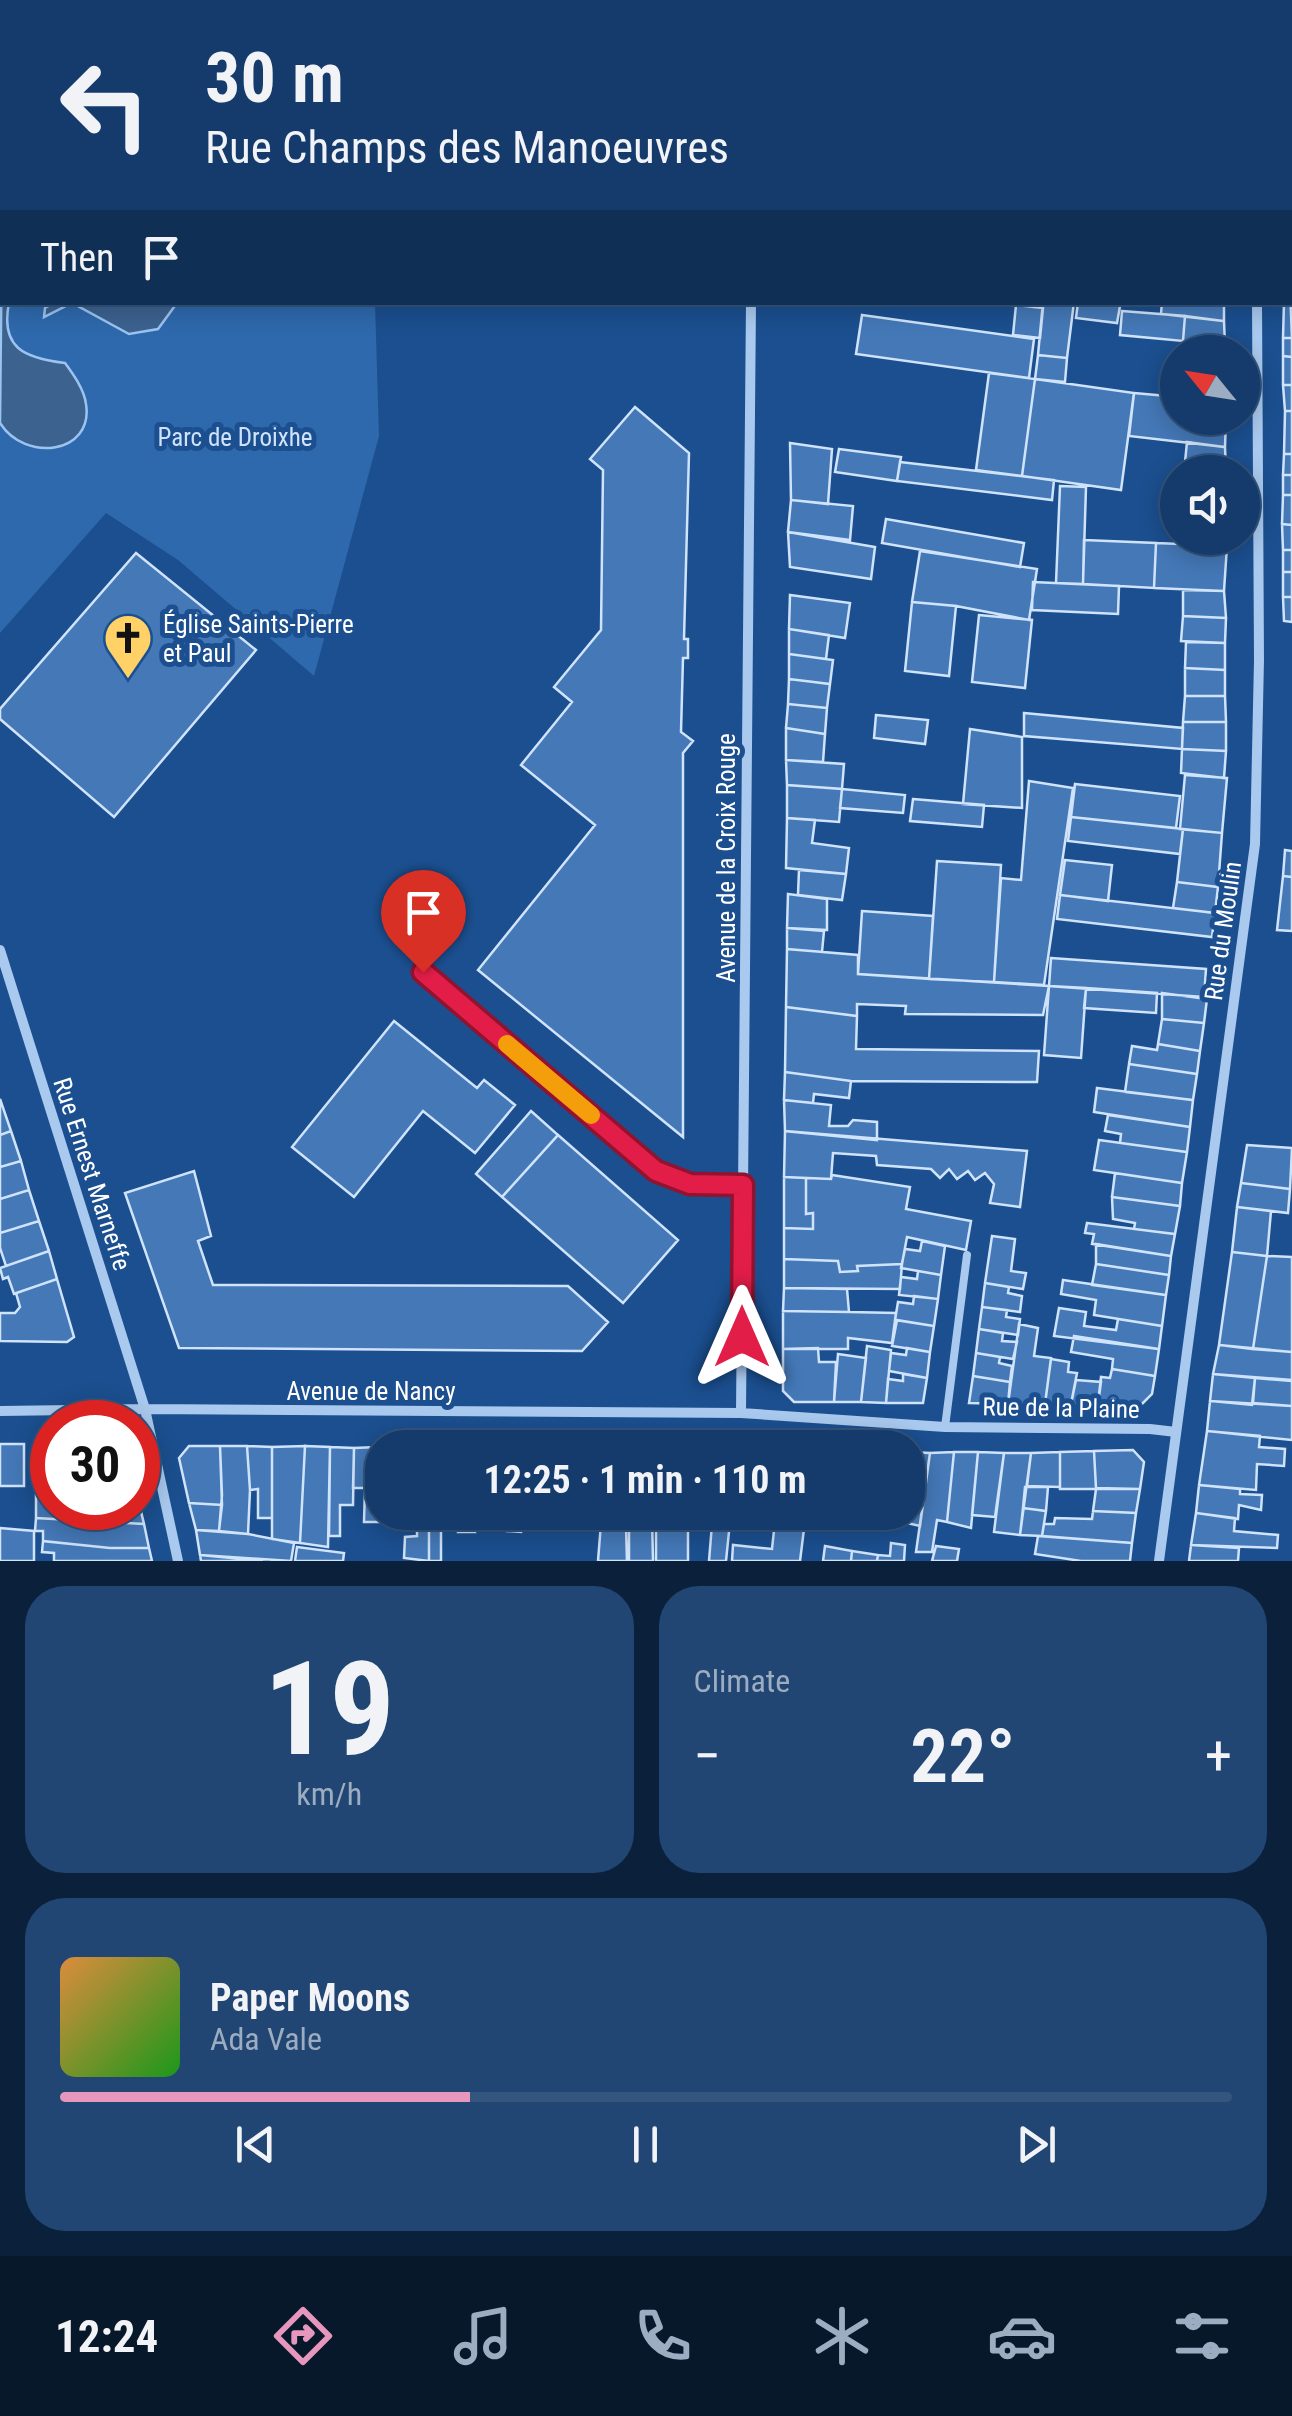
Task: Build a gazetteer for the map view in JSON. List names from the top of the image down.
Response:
{
  "streets": {
    "street": [
      "Avenue de la Croix Rouge",
      "Rue du Moulin",
      "Rue Ernest Marneffe",
      "Avenue de Nancy",
      "Rue de la Plaine"
    ]
  },
  "crossings": [
    ["Avenue de la Croix Rouge", "Avenue de Nancy"],
    ["Avenue de la Croix Rouge", "Rue de la Plaine"],
    ["Rue du Moulin", "Rue de la Plaine"],
    ["Avenue de Nancy", "Rue de la Plaine"]
  ],
  "parks": ["Parc de Droixhe"],
  "places": {
    "church": ["Église Saints-Pierre et Paul"]
  },
  "north": "top left",
  "page": {
    "turn": ["30 m", "Rue Champs des Manoeuvres"],
    "then": "Then",
    "limit": "30",
    "trip": "12:25 · 1 min · 110 m",
    "tile": [
      ["19", "km/h"],
      "Climate"
    ],
    "heat": ["−", "22°", "+"],
    "song": ["Paper Moons", "Ada Vale"],
    "tabs": "12:24"
  }
}
